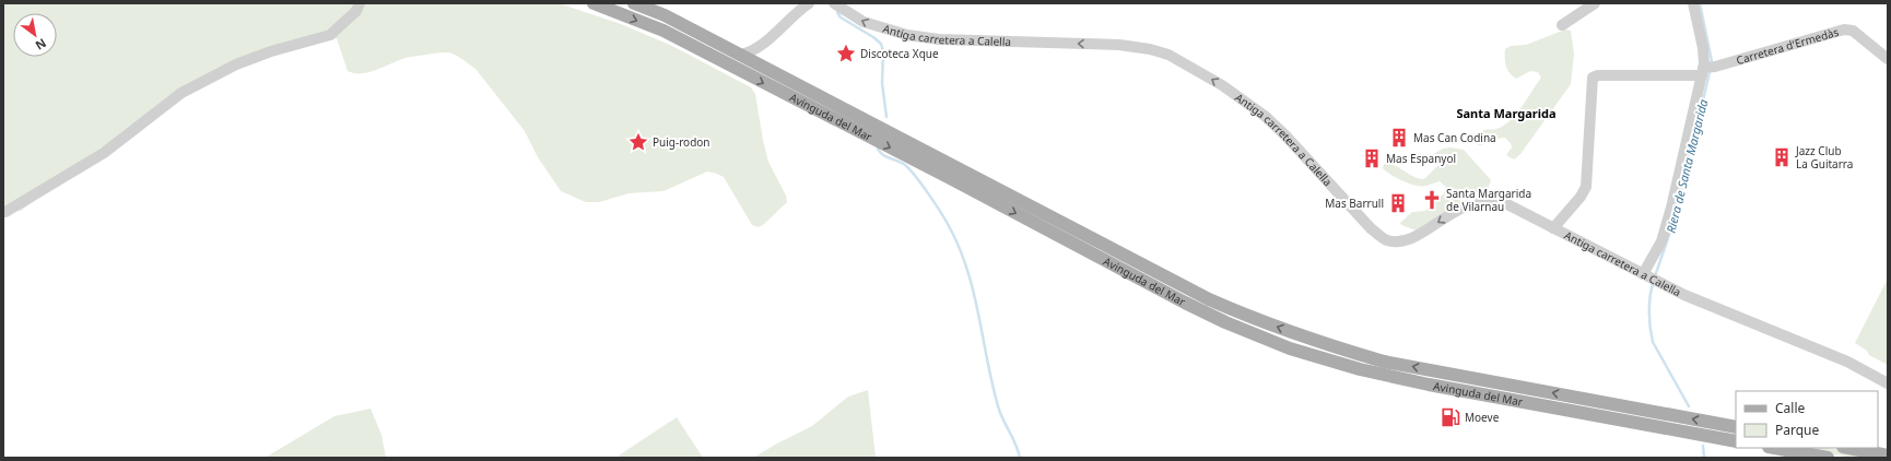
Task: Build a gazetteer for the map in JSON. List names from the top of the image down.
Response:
{
  "streets": {
    "main road": ["Avinguda del Mar"],
    "street": ["Antiga carretera a Calella", "Carretera d'Ermedàs"]
  },
  "one_way": ["Antiga carretera a Calella"],
  "districts": ["Santa Margarida"],
  "water": ["Riera de Santa Margarida"],
  "places": {
    "place": ["Discoteca Xque", "Puig-rodon"],
    "building": [
      "Mas Can Codina",
      "Jazz Club La Guitarra",
      "Mas Espanyol",
      "Mas Barrull"
    ],
    "church": ["Santa Margarida de Vilarnau"],
    "fuel station": ["Moeve"]
  },
  "legend": ["Calle", "Parque"],
  "north": "bottom right"
}
